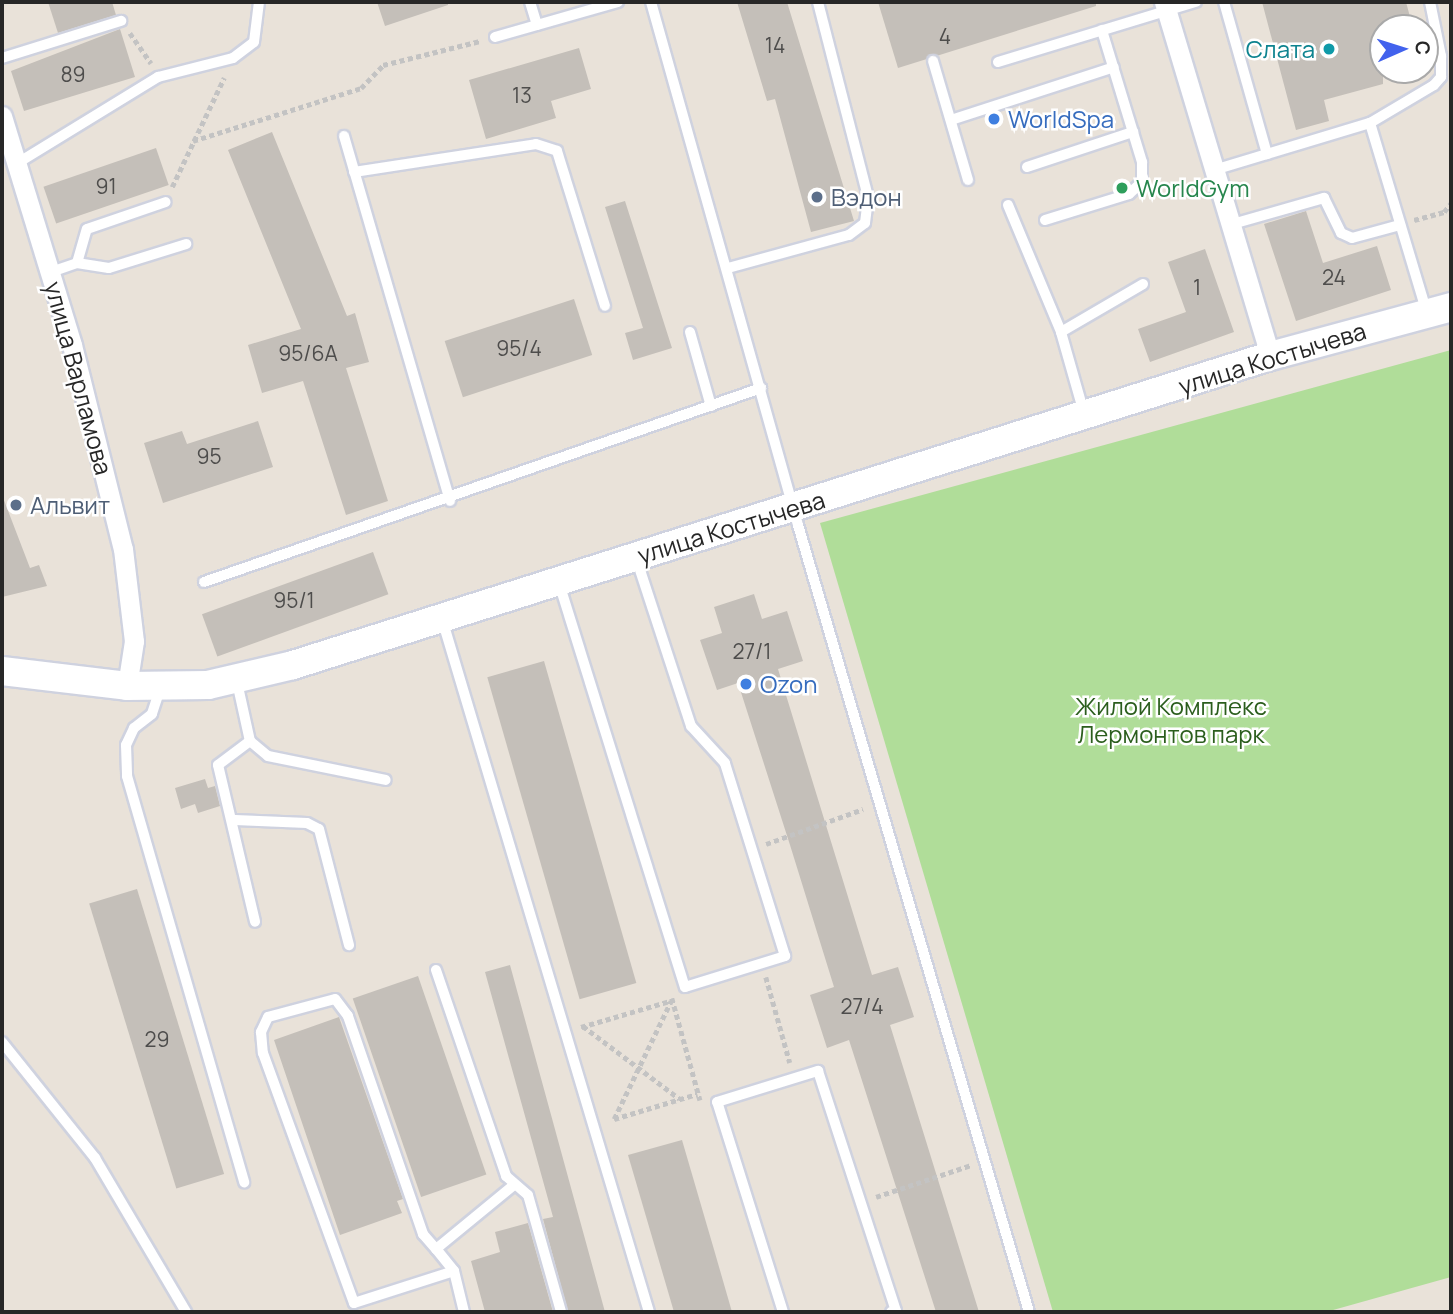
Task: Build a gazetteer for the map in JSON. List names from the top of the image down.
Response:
{
  "streets": {
    "street": ["улица Костычева", "улица Варламова"]
  },
  "crossings": [
    ["улица Костычева", "улица Варламова"]
  ],
  "parks": ["Жилой Комплекс Лермонтов парк"],
  "places": [
    "Слата",
    "WorldSpa",
    "WorldGym",
    "Вэдон",
    "Альвит",
    "Ozon"
  ],
  "house_numbers": [
    "4",
    "14",
    "89",
    "13",
    "91",
    "24",
    "1",
    "95/4",
    "95/6А",
    "95",
    "95/1",
    "27/1",
    "27/4",
    "29"
  ],
  "north": "right"
}
